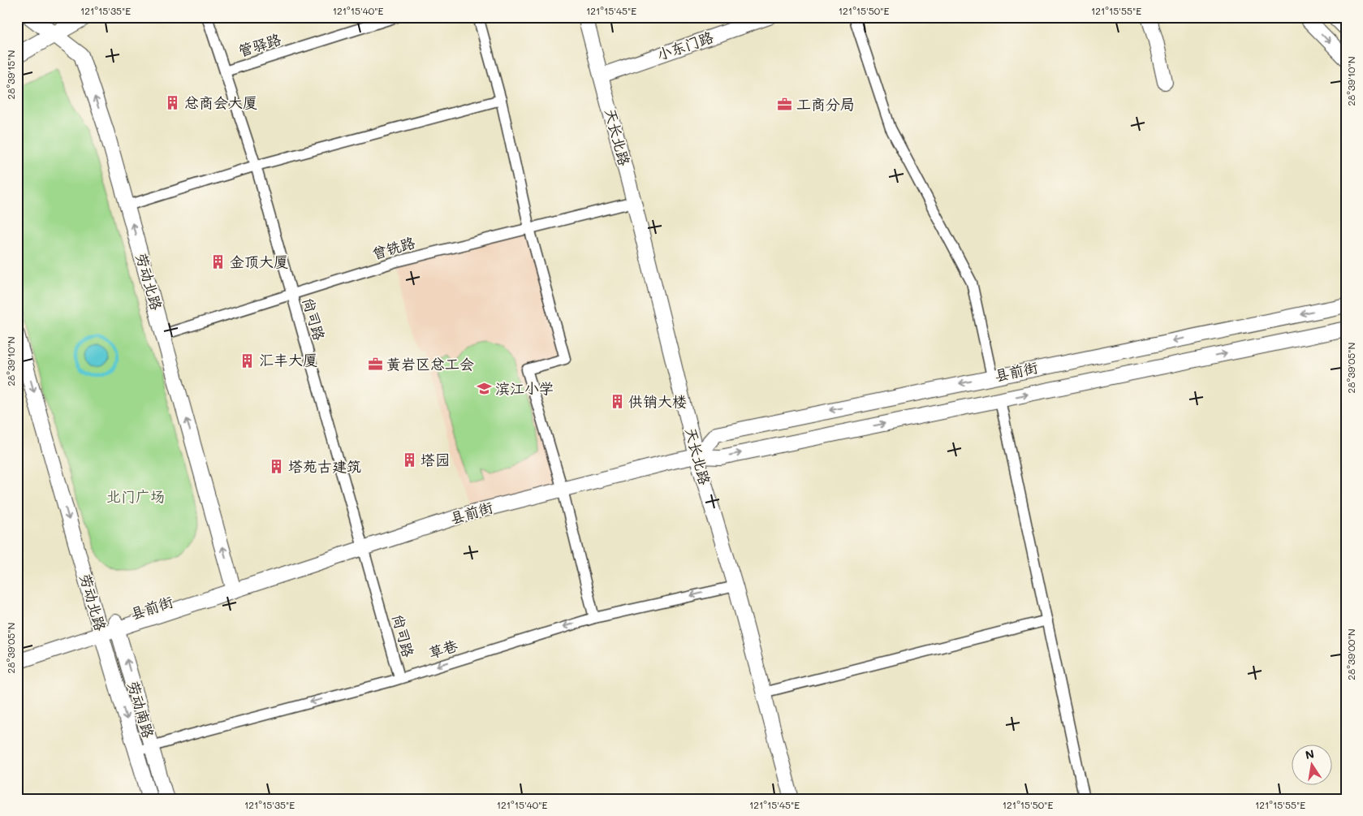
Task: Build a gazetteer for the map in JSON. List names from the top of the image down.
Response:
{
  "streets": {
    "street": [
      "管驿路",
      "小东门路",
      "天长北路",
      "曾铣路",
      "劳动北路",
      "尚司路",
      "县前街",
      "草巷",
      "劳动南路"
    ]
  },
  "crossings": [
    ["管驿路", "尚司路"],
    ["小东门路", "天长北路"],
    ["天长北路", "曾铣路"],
    ["天长北路", "县前街"],
    ["天长北路", "草巷"],
    ["曾铣路", "劳动北路"],
    ["曾铣路", "尚司路"],
    ["劳动北路", "县前街"],
    ["劳动北路", "草巷"],
    ["尚司路", "县前街"],
    ["尚司路", "草巷"],
    ["县前街", "劳动南路"],
    ["草巷", "劳动南路"]
  ],
  "one_way": ["草巷", "劳动南路"],
  "parks": ["北门广场"],
  "places": {
    "building": [
      "总商会大厦",
      "金顶大厦",
      "汇丰大厦",
      "供销大楼",
      "塔园",
      "塔苑古建筑"
    ],
    "office": ["工商分局", "黄岩区总工会"],
    "school or university": ["滨江小学"]
  },
  "north": "top",
  "coordinates": [
    "121°15'35\"E",
    "121°15'40\"E",
    "121°15'45\"E",
    "121°15'50\"E",
    "121°15'55\"E",
    "28°39'15\"N",
    "28°39'10\"N",
    "28°39'05\"N",
    "28°39'00\"N"
  ]
}
